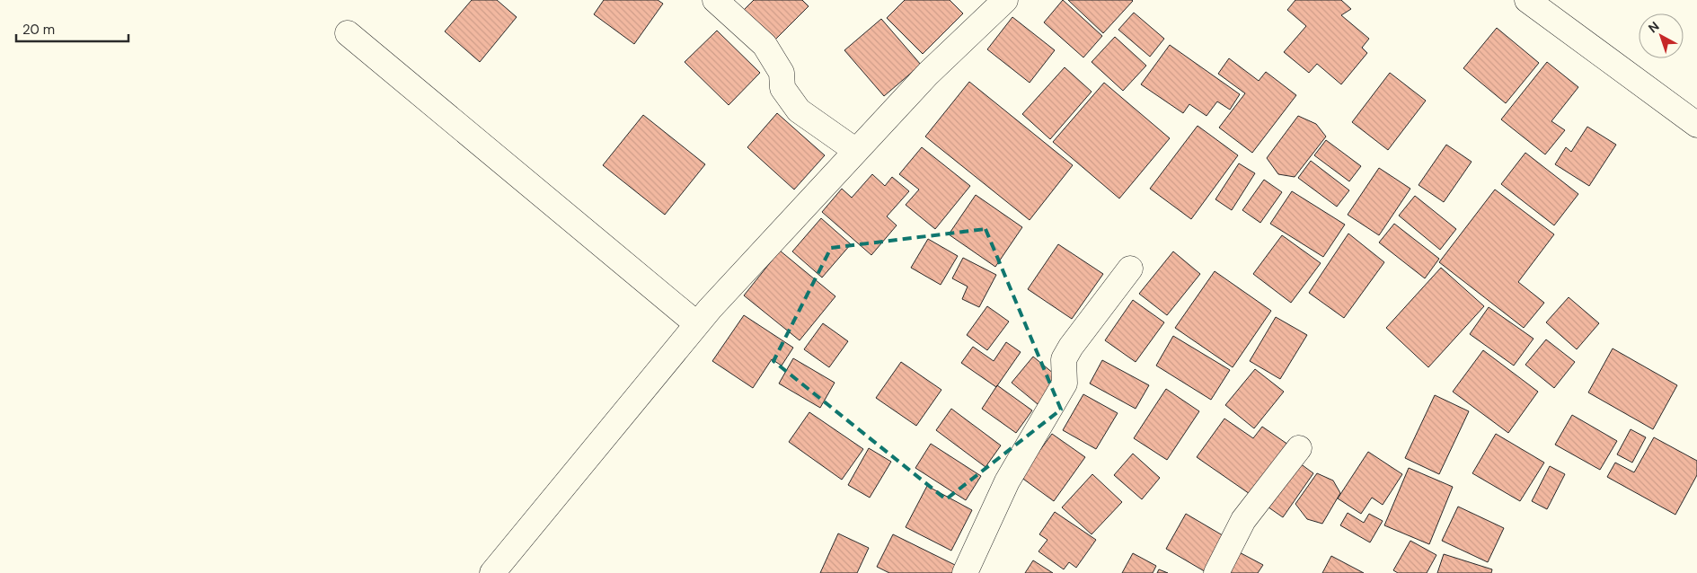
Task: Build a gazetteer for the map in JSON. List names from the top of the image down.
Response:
{
  "scale_bar": "20 m",
  "north": "top left"
}
